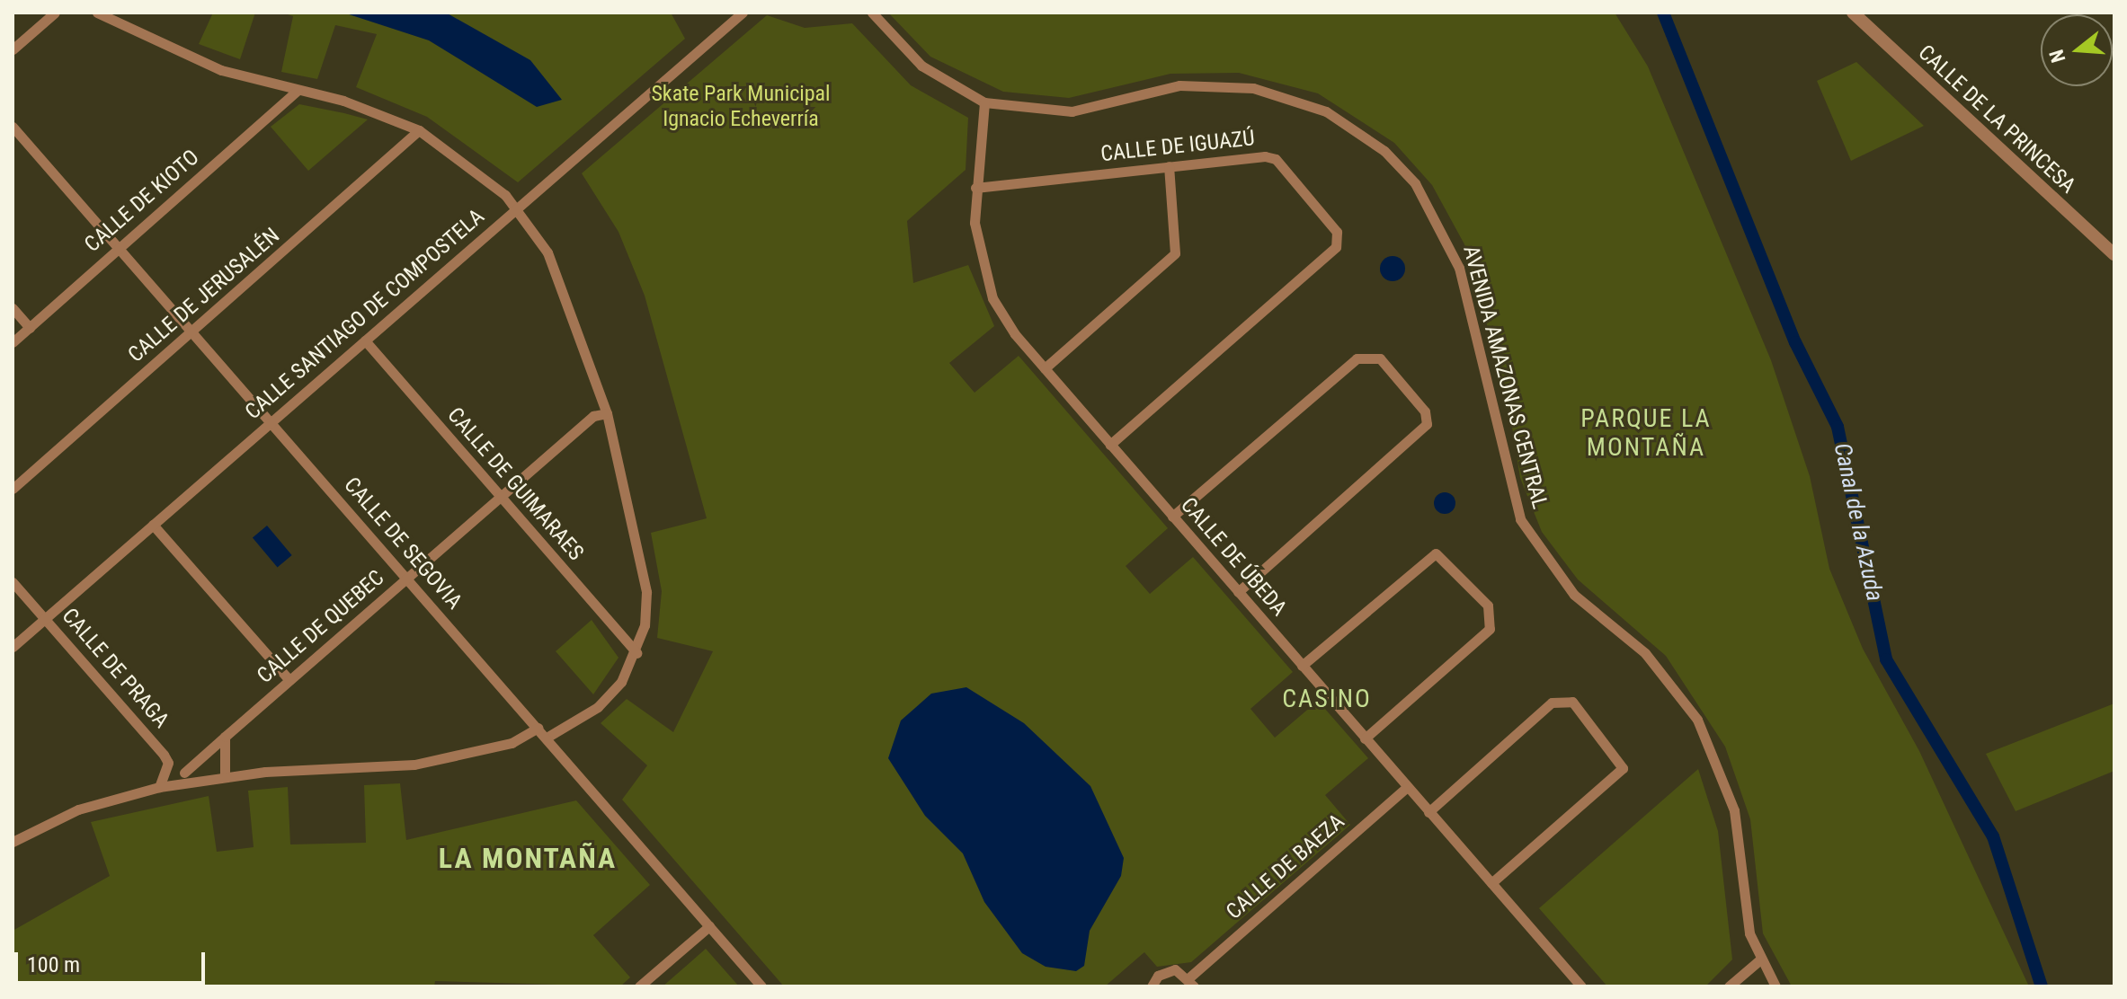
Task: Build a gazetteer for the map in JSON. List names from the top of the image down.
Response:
{
  "streets": {
    "street": [
      "CALLE DE LA PRINCESA",
      "CALLE DE IGUAZÚ",
      "CALLE DE KIOTO",
      "CALLE DE JERUSALÉN",
      "CALLE SANTIAGO DE COMPOSTELA",
      "AVENIDA AMAZONAS CENTRAL",
      "CALLE DE GUIMARAES",
      "CALLE DE SEGOVIA",
      "CALLE DE ÚBEDA",
      "CALLE DE QUEBEC",
      "CALLE DE PRAGA",
      "CALLE DE BAEZA"
    ]
  },
  "crossings": [
    ["CALLE DE IGUAZÚ", "CALLE DE ÚBEDA"],
    ["CALLE DE KIOTO", "CALLE DE SEGOVIA"],
    ["CALLE DE JERUSALÉN", "CALLE DE SEGOVIA"],
    ["CALLE SANTIAGO DE COMPOSTELA", "CALLE DE GUIMARAES"],
    ["CALLE SANTIAGO DE COMPOSTELA", "CALLE DE SEGOVIA"],
    ["CALLE SANTIAGO DE COMPOSTELA", "CALLE DE PRAGA"],
    ["AVENIDA AMAZONAS CENTRAL", "CALLE DE ÚBEDA"],
    ["CALLE DE GUIMARAES", "CALLE DE QUEBEC"],
    ["CALLE DE SEGOVIA", "CALLE DE QUEBEC"],
    ["CALLE DE ÚBEDA", "CALLE DE BAEZA"],
    ["CALLE DE QUEBEC", "CALLE DE PRAGA"]
  ],
  "districts": ["PARQUE LA MONTAÑA", "CASINO", "LA MONTAÑA"],
  "water": ["Canal de la Azuda"],
  "parks": ["Skate Park Municipal Ignacio Echeverría"],
  "scale_bar": "100 m",
  "north": "left"
}
